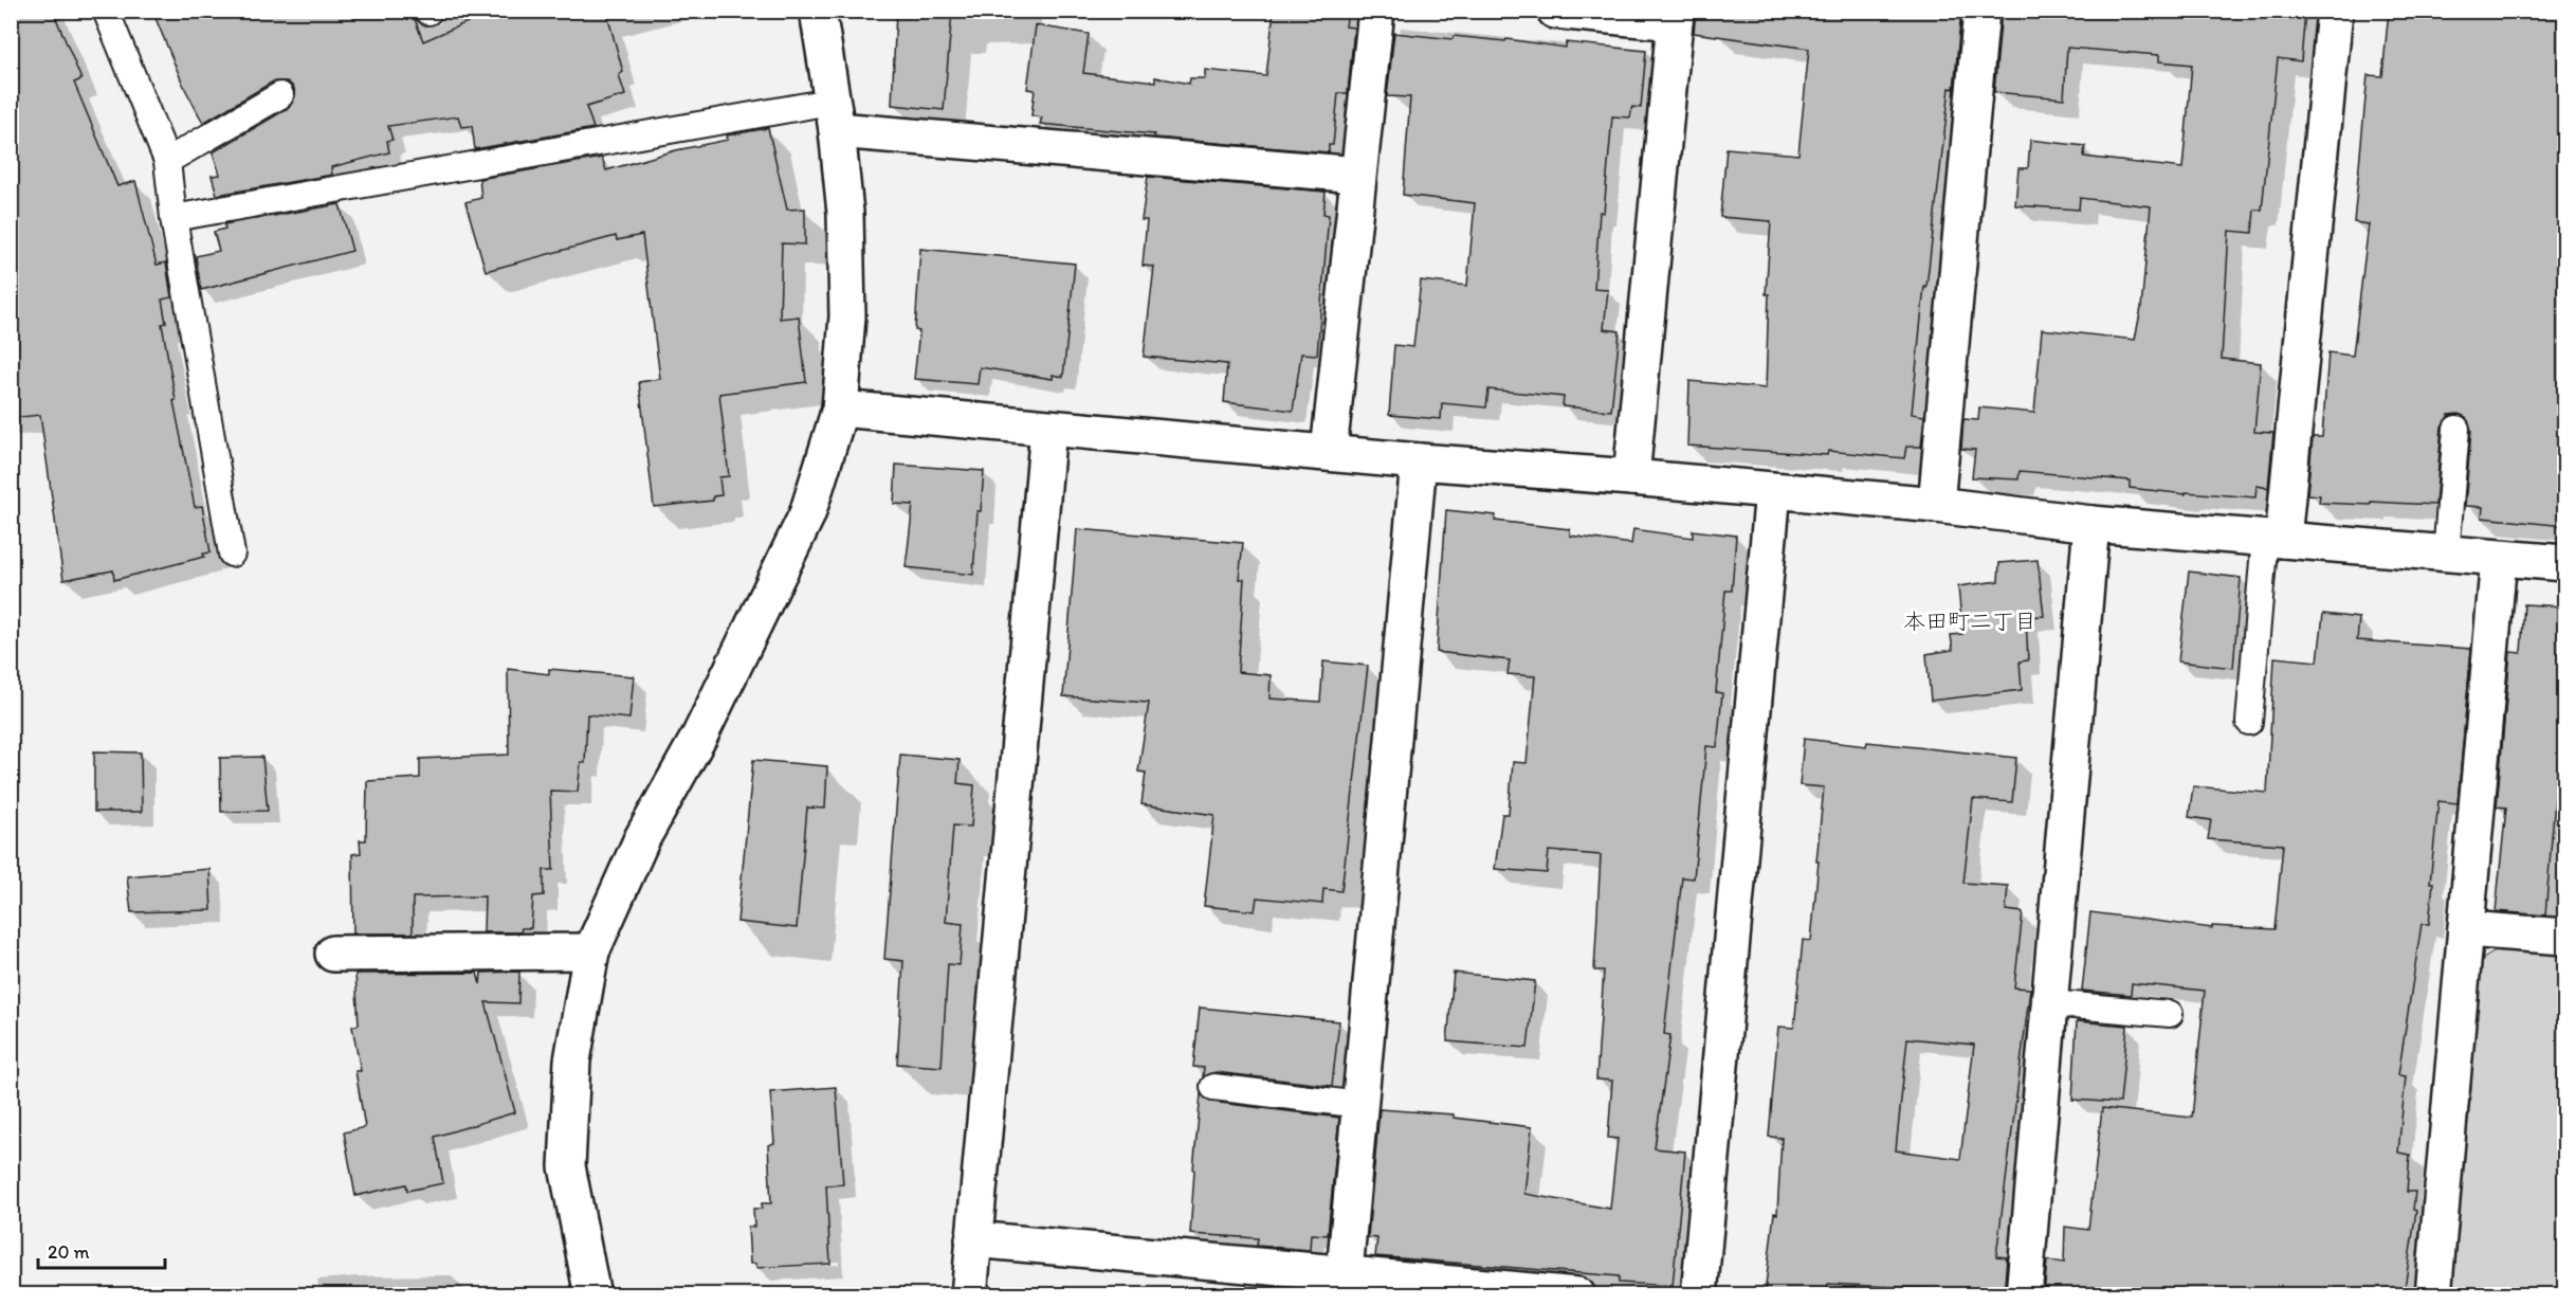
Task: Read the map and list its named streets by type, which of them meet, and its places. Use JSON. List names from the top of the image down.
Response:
{
  "districts": ["本田町二丁目"],
  "scale_bar": "20 m"
}
